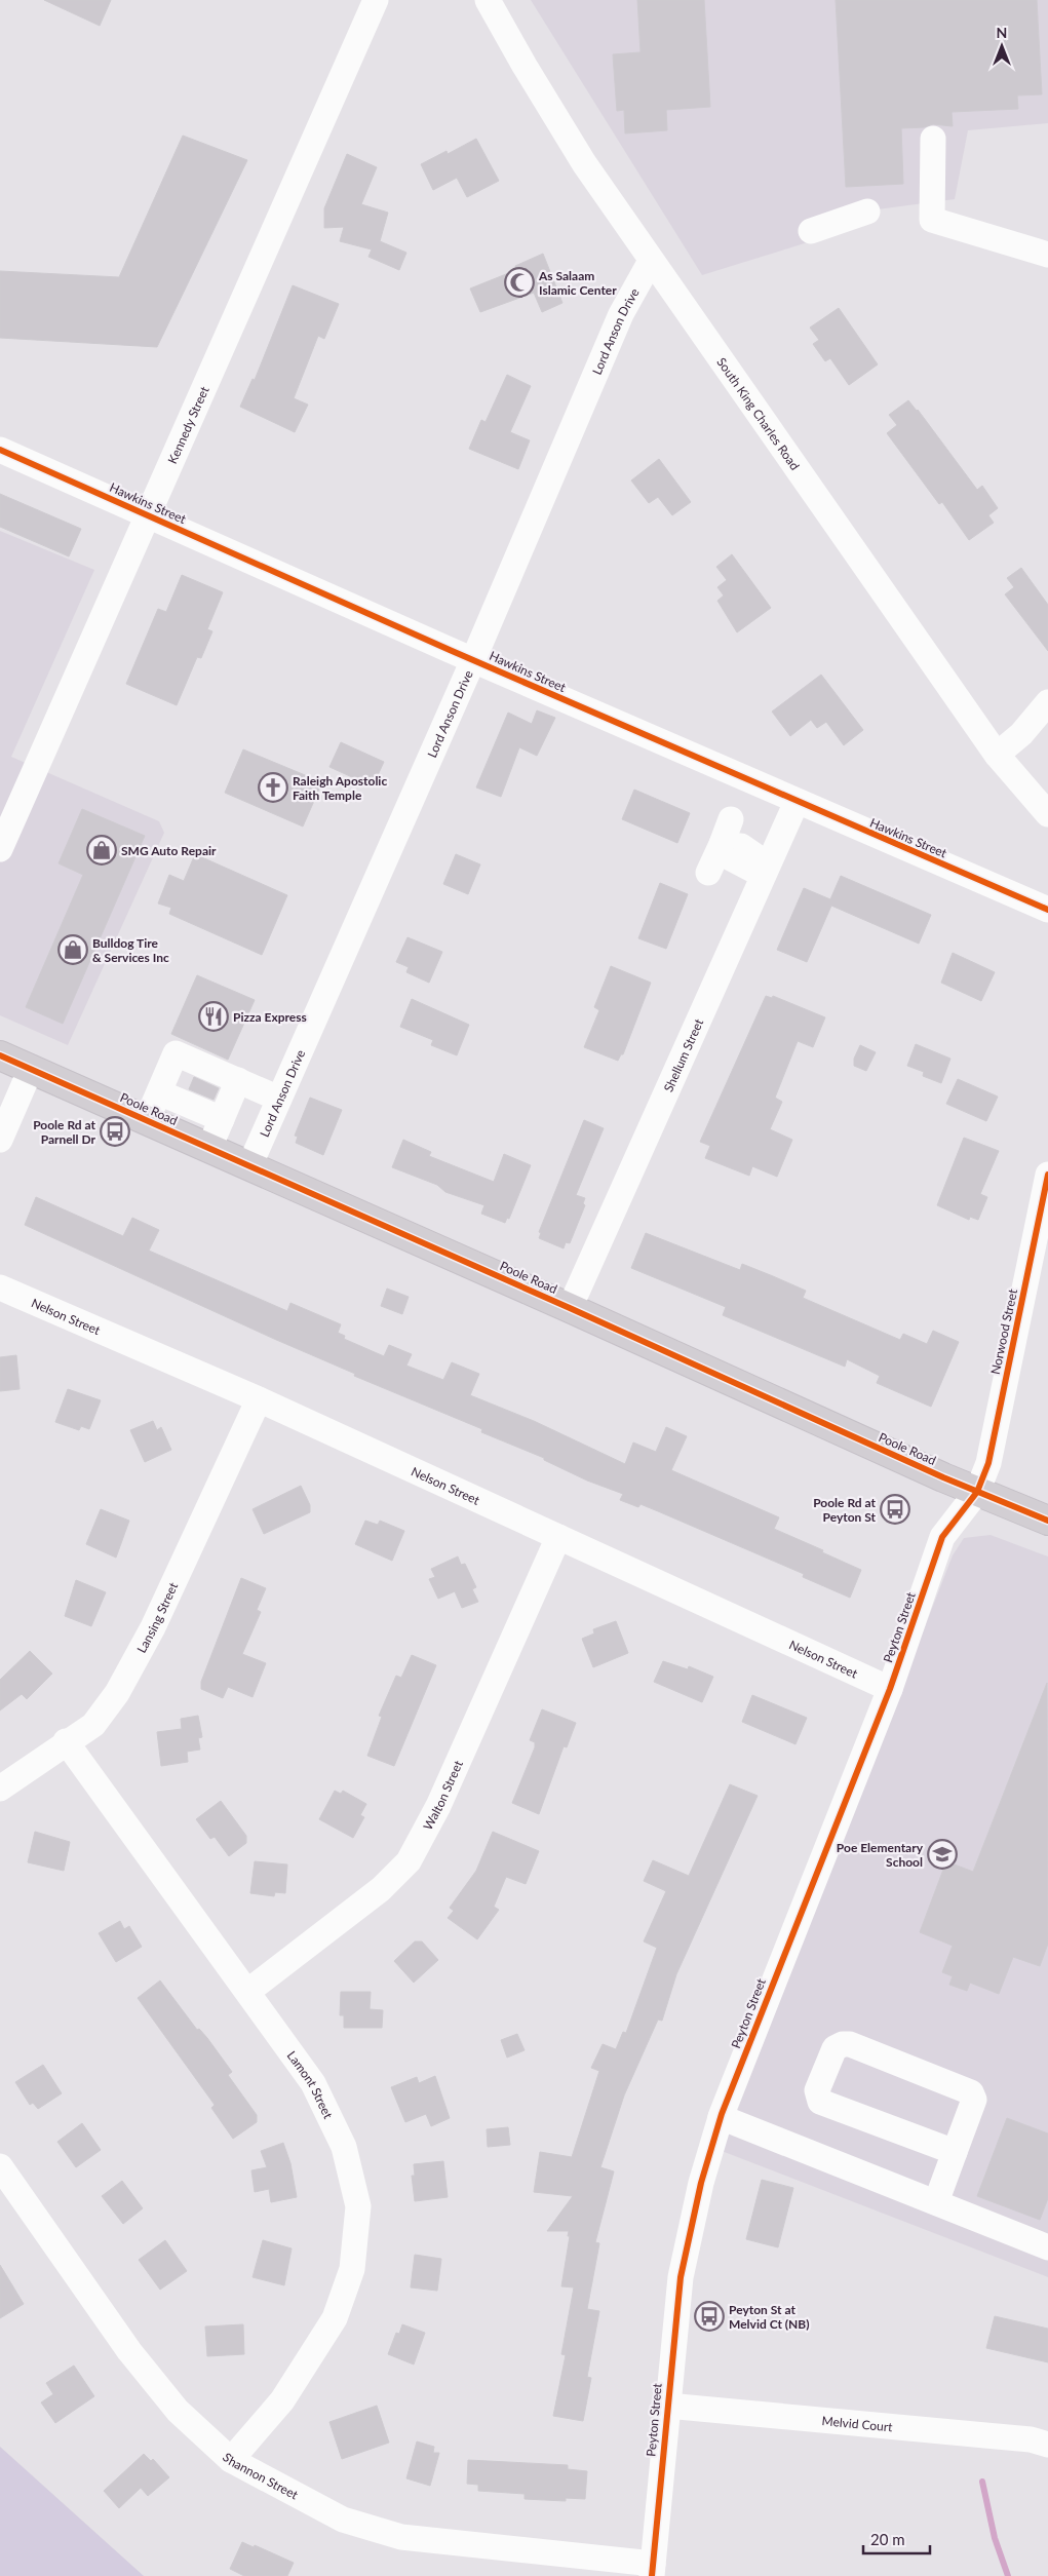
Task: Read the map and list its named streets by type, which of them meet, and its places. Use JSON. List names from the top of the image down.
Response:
{
  "streets": {
    "main road": ["Poole Road"],
    "street": [
      "Lord Anson Drive",
      "South King Charles Road",
      "Kennedy Street",
      "Hawkins Street",
      "Shellum Street",
      "Nelson Street",
      "Norwood Street",
      "Lansing Street",
      "Peyton Street",
      "Walton Street",
      "Lamont Street",
      "Melvid Court",
      "Shannon Street"
    ]
  },
  "crossings": [
    ["Lord Anson Drive", "South King Charles Road"],
    ["Lord Anson Drive", "Hawkins Street"],
    ["Lord Anson Drive", "Poole Road"],
    ["Kennedy Street", "Hawkins Street"],
    ["Hawkins Street", "Shellum Street"],
    ["Shellum Street", "Poole Road"],
    ["Poole Road", "Norwood Street"],
    ["Poole Road", "Peyton Street"],
    ["Nelson Street", "Lansing Street"],
    ["Nelson Street", "Peyton Street"],
    ["Nelson Street", "Walton Street"],
    ["Norwood Street", "Peyton Street"],
    ["Lansing Street", "Lamont Street"],
    ["Peyton Street", "Melvid Court"],
    ["Peyton Street", "Shannon Street"],
    ["Walton Street", "Lamont Street"],
    ["Lamont Street", "Shannon Street"]
  ],
  "places": {
    "mosque": ["As Salaam Islamic Center"],
    "church": ["Raleigh Apostolic Faith Temple"],
    "shop": ["SMG Auto Repair", "Bulldog Tire & Services Inc"],
    "restaurant": ["Pizza Express"],
    "bus stop": ["Poole Rd at Parnell Dr", "Poole Rd at Peyton St", "Peyton St at Melvid Ct (NB)"],
    "school or university": ["Poe Elementary School"]
  },
  "scale_bar": "20 m",
  "north": "top"
}
